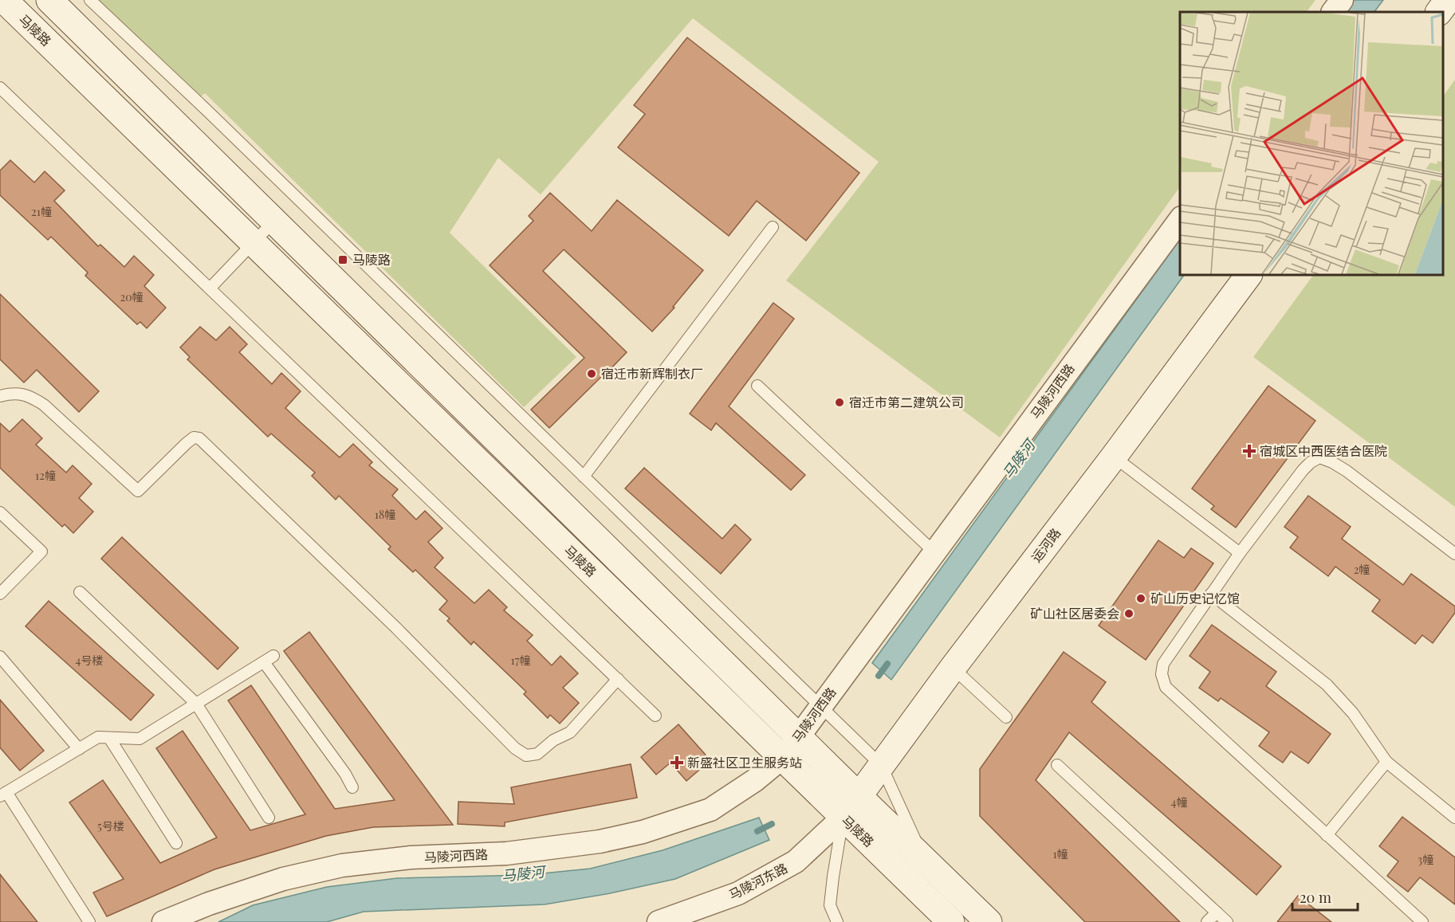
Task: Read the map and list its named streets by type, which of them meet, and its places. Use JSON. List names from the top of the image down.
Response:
{
  "streets": {
    "street": [
      "马陵路",
      "马陵河西路",
      "运河路",
      "马陵河东路"
    ]
  },
  "crossings": [
    ["马陵路", "马陵河西路"],
    ["马陵路", "运河路"],
    ["马陵路", "马陵河东路"],
    ["运河路", "马陵河东路"]
  ],
  "water": ["马陵河"],
  "places": {
    "transit": ["马陵路"],
    "other": [
      "宿迁市新辉制衣厂",
      "宿迁市第二建筑公司",
      "矿山历史记忆馆",
      "矿山社区居委会"
    ],
    "health": ["宿城区中西医结合医院", "新盛社区卫生服务站"]
  },
  "house_numbers": [
    "21幢",
    "20幢",
    "12幢",
    "18幢",
    "2幢",
    "4号楼",
    "17幢",
    "4幢",
    "5号楼",
    "1幢",
    "3幢"
  ],
  "scale_bar": "20 m"
}
